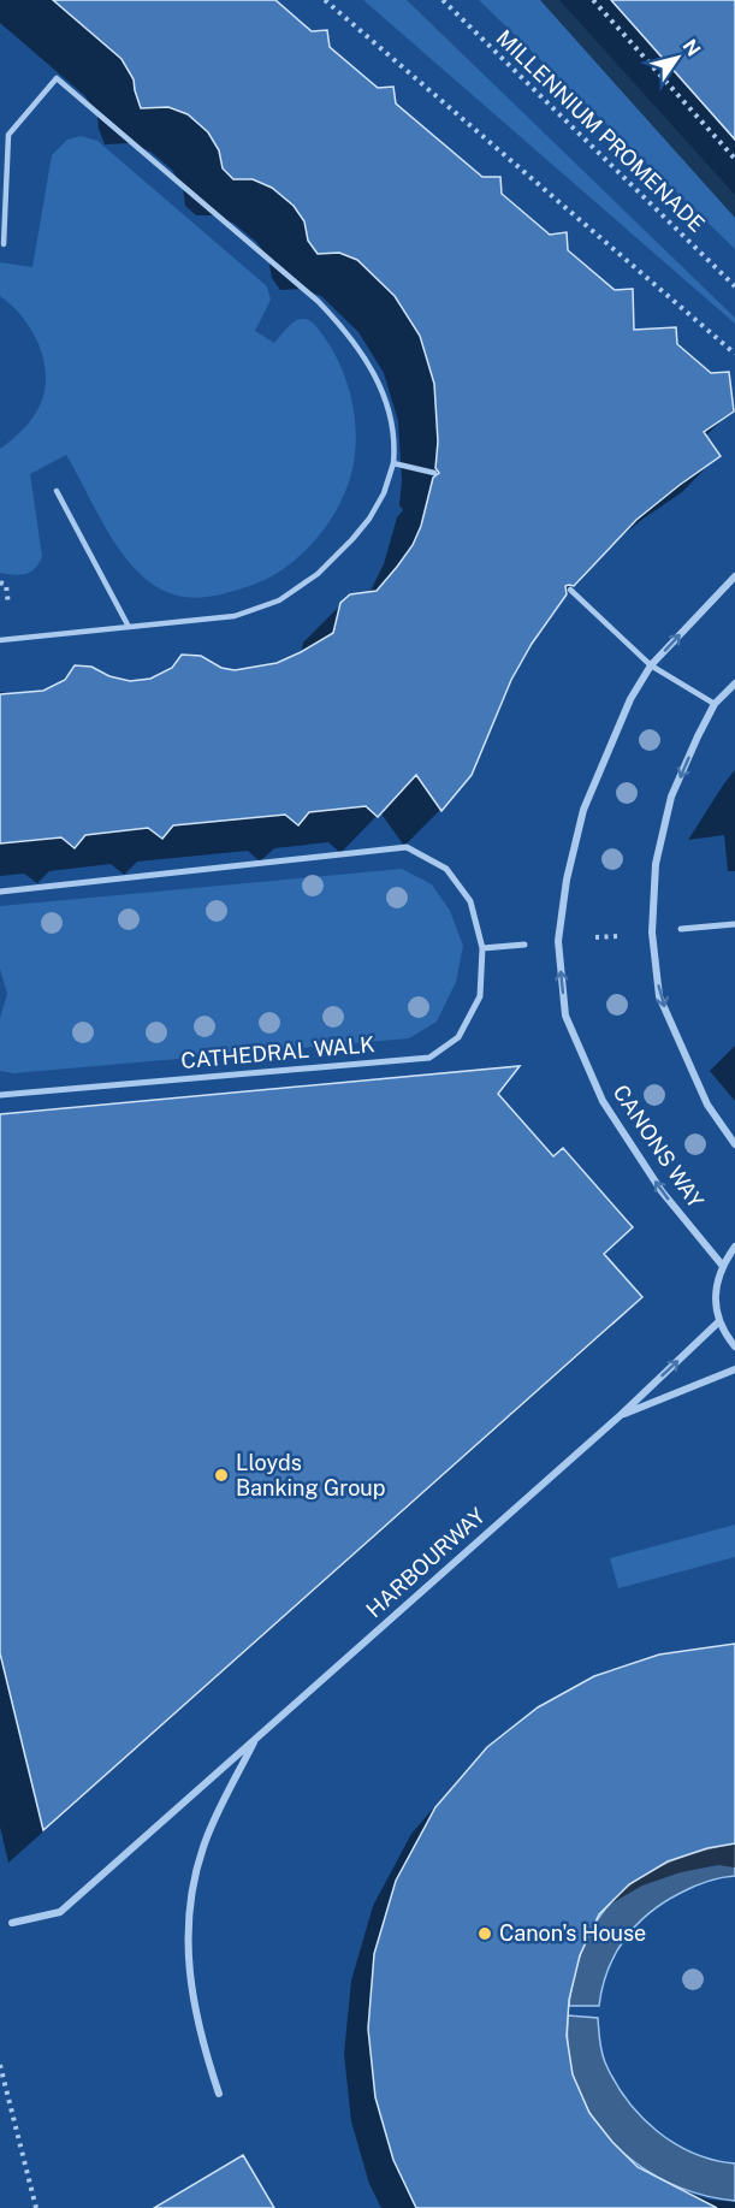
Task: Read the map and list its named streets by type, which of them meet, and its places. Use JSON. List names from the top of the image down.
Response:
{
  "streets": {
    "street": ["CATHEDRAL WALK", "CANONS WAY", "HARBOURWAY"],
    "path": ["MILLENNIUM PROMENADE"]
  },
  "one_way": ["CANONS WAY"],
  "places": ["Lloyds Banking Group", "Canon's House"],
  "north": "top right"
}
